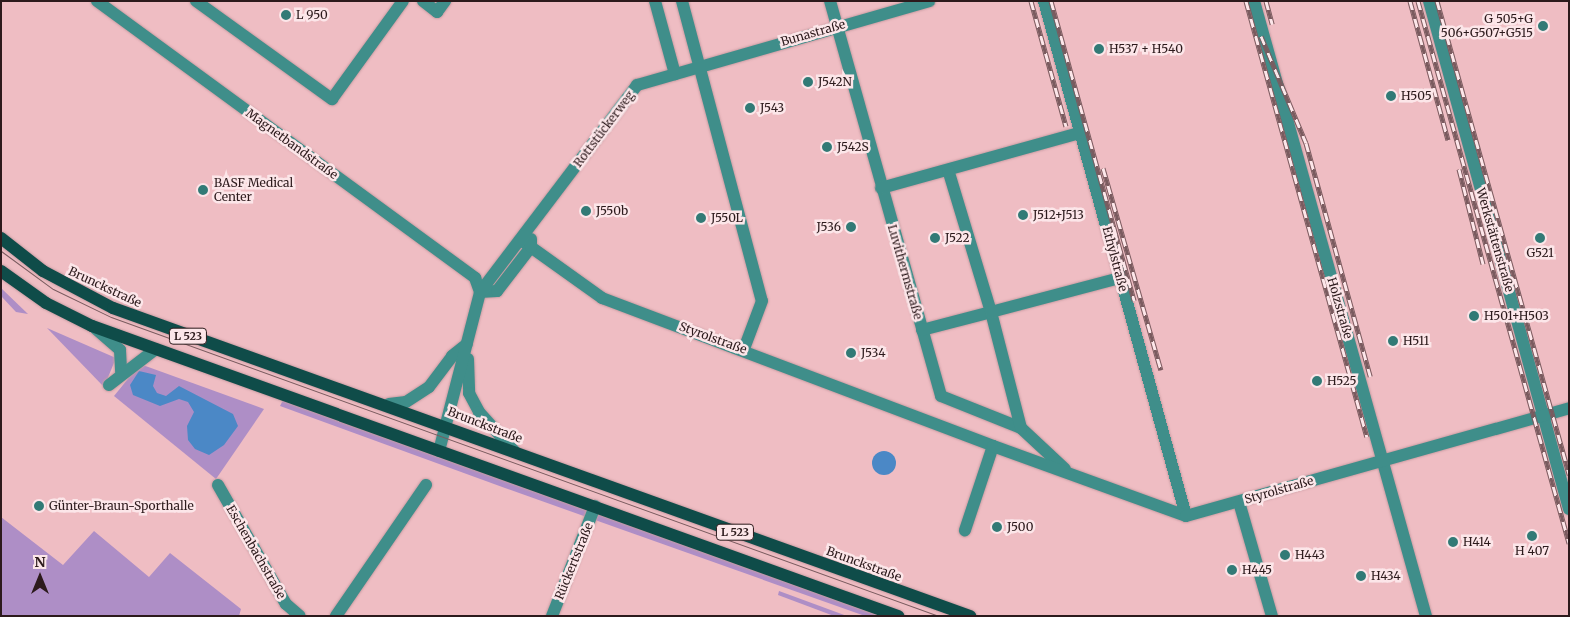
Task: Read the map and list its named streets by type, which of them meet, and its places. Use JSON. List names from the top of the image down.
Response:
{
  "streets": {
    "main road": ["Brunckstraße", "L 523"],
    "street": [
      "Bunastraße",
      "Rottstückerweg",
      "Magnetbandstraße",
      "Werkstättenstraße",
      "Ethylstraße",
      "Luvithermstraße",
      "Holzstraße",
      "Styrolstraße",
      "Eschenbachstraße",
      "Rückertstraße"
    ]
  },
  "crossings": [
    ["Bunastraße", "Rottstückerweg"],
    ["Bunastraße", "Luvithermstraße"],
    ["Rottstückerweg", "Magnetbandstraße"],
    ["Rottstückerweg", "Brunckstraße"],
    ["Rottstückerweg", "L 523"],
    ["Rottstückerweg", "Styrolstraße"],
    ["Werkstättenstraße", "Styrolstraße"],
    ["Ethylstraße", "Styrolstraße"],
    ["Holzstraße", "Styrolstraße"],
    ["L 523", "Rückertstraße"]
  ],
  "places": [
    "L 950",
    "G 505+G 506+G507+G515",
    "H537 + H540",
    "J542N",
    "H505",
    "J543",
    "J542S",
    "BASF Medical Center",
    "J550b",
    "J512+J513",
    "J550L",
    "J536",
    "J522",
    "G521",
    "H501+H503",
    "H511",
    "J534",
    "H525",
    "Günter-Braun-Sporthalle",
    "J500",
    "H 407",
    "H414",
    "H443",
    "H445",
    "H434"
  ],
  "north": "top"
}
